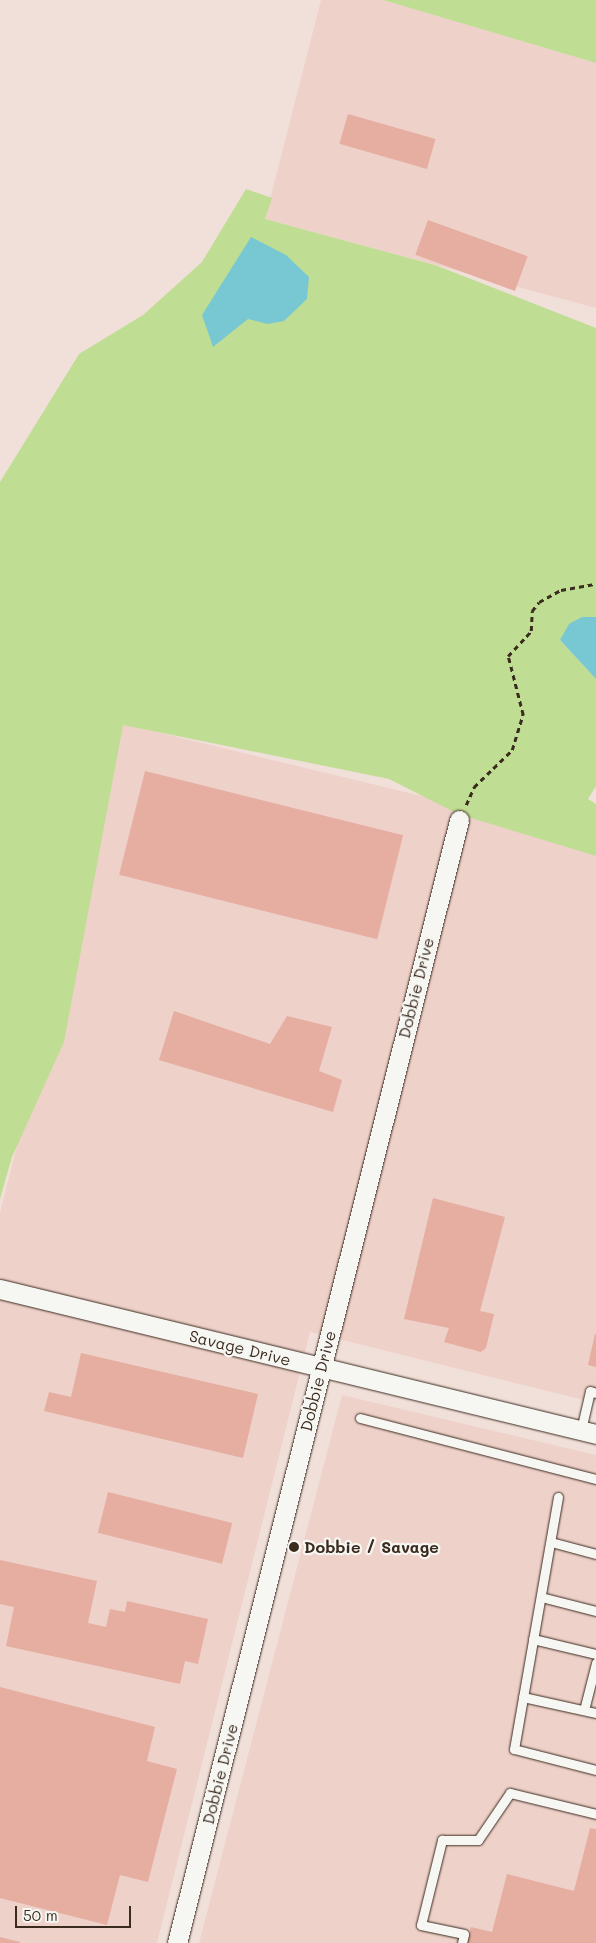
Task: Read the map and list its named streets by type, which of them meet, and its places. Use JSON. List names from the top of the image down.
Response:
{
  "streets": {
    "street": ["Dobbie Drive", "Savage Drive"]
  },
  "crossings": [
    ["Dobbie Drive", "Savage Drive"]
  ],
  "places": ["Dobbie / Savage"],
  "scale_bar": "50 m"
}
